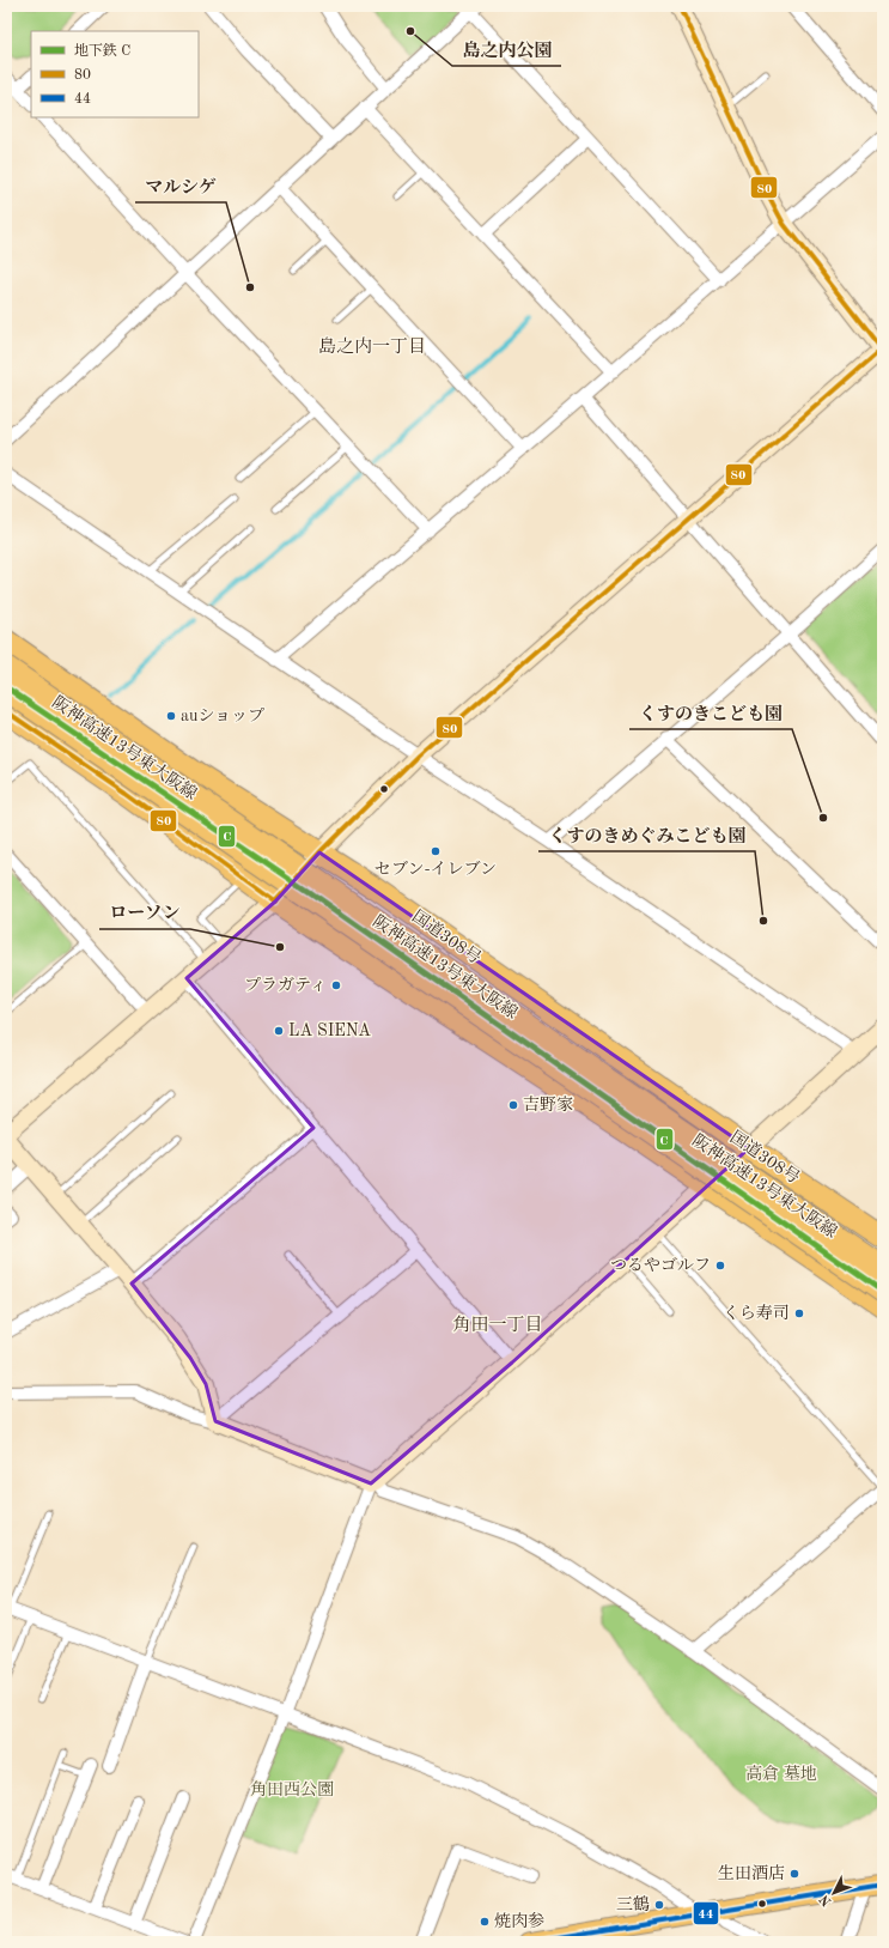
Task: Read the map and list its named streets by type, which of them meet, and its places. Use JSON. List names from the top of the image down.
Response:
{
  "streets": {
    "highway": ["阪神高速13号東大阪線", "国道308号"]
  },
  "districts": ["島之内一丁目", "角田一丁目"],
  "parks": ["高倉 墓地", "角田西公園"],
  "places": [
    "島之内公園",
    "マルシゲ",
    "auショップ",
    "くすのきこども園",
    "セブン-イレブン",
    "くすのきめぐみこども園",
    "ローソン",
    "プラガティ",
    "LA SIENA",
    "吉野家",
    "つるやゴルフ",
    "くら寿司",
    "生田酒店",
    "三鶴",
    "焼肉参"
  ],
  "lines": ["transit line 80", "metro line C", "transit line 44"],
  "legend": ["地下鉄 C", "80", "44"],
  "north": "bottom left"
}
